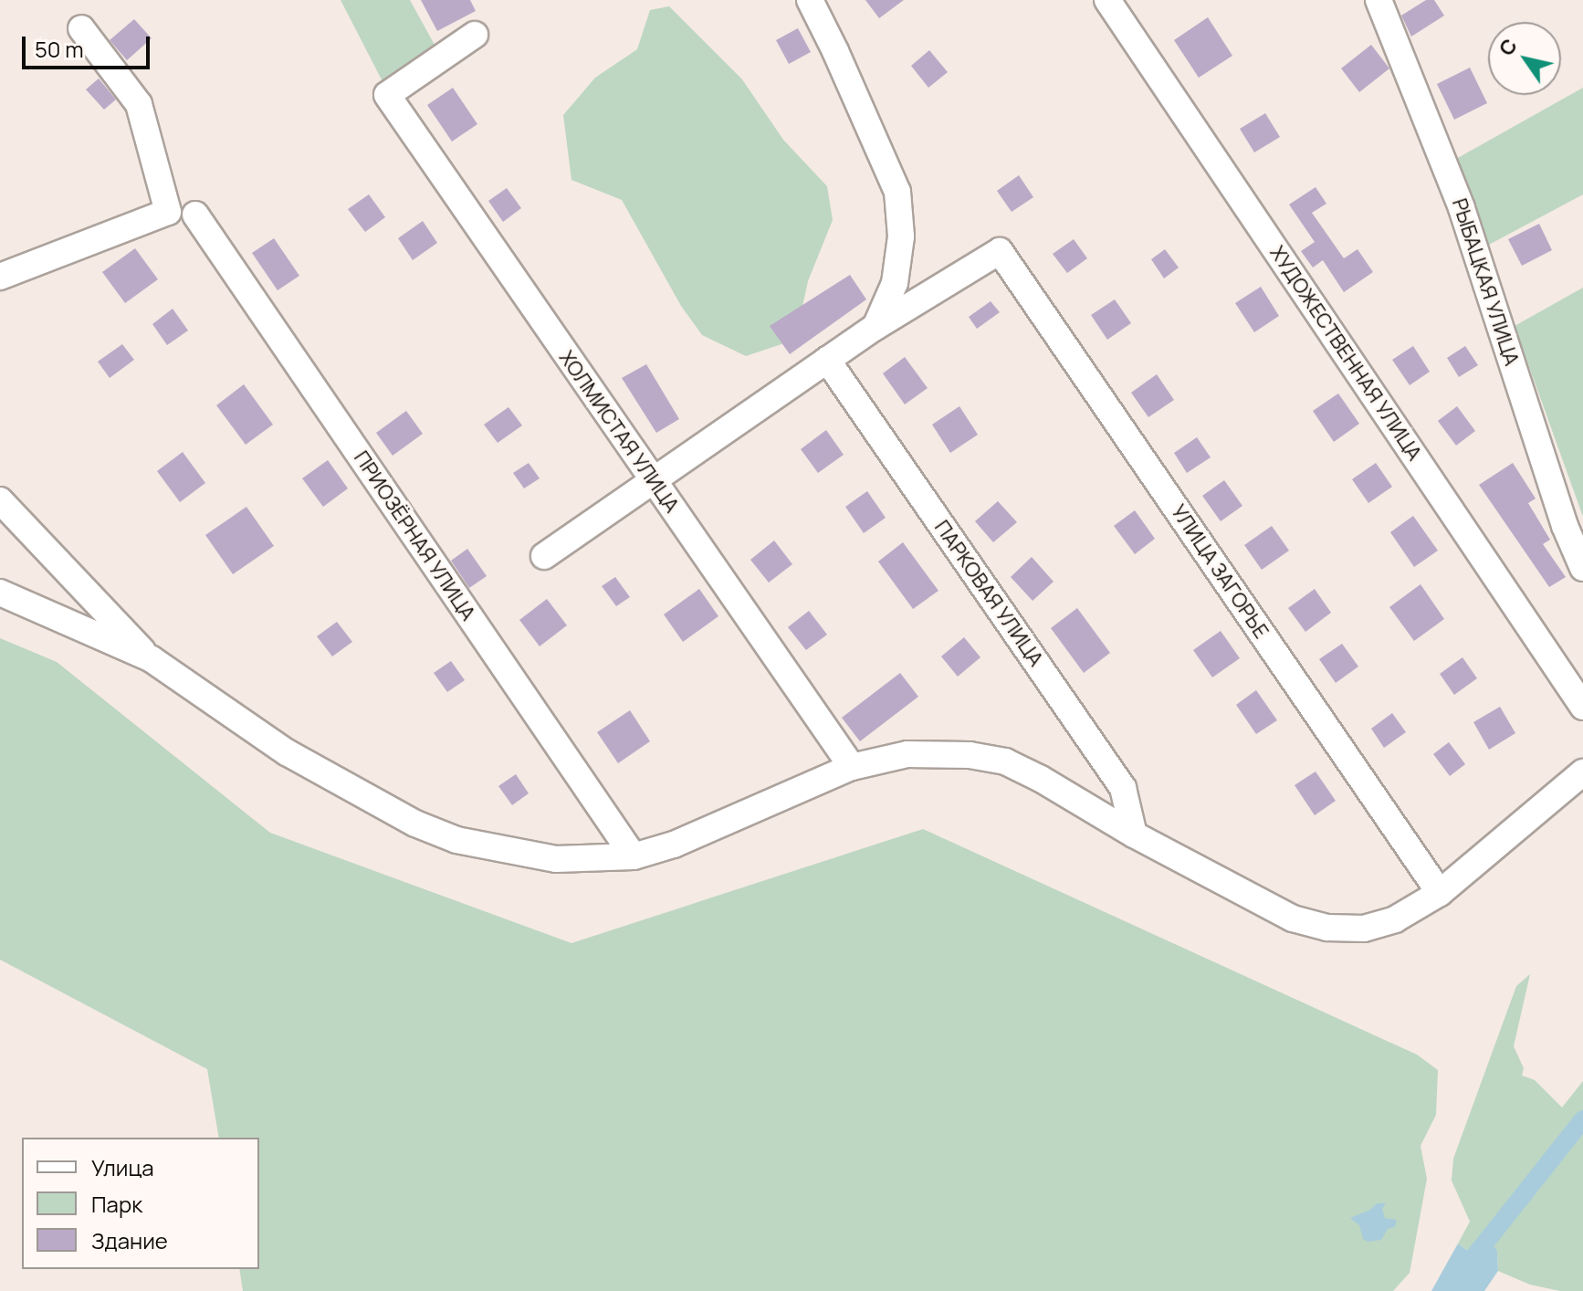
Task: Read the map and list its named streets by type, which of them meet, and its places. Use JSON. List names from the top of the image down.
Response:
{
  "streets": {
    "street": [
      "РЫБАЦКАЯ УЛИЦА",
      "ХУДОЖЕСТВЕННАЯ УЛИЦА",
      "ХОЛМИСТАЯ УЛИЦА",
      "ПРИОЗЁРНАЯ УЛИЦА",
      "УЛИЦА ЗАГОРЬЕ",
      "ПАРКОВАЯ УЛИЦА"
    ]
  },
  "legend": ["Улица", "Парк", "Здание"],
  "scale_bar": "50 m",
  "north": "top left"
}
